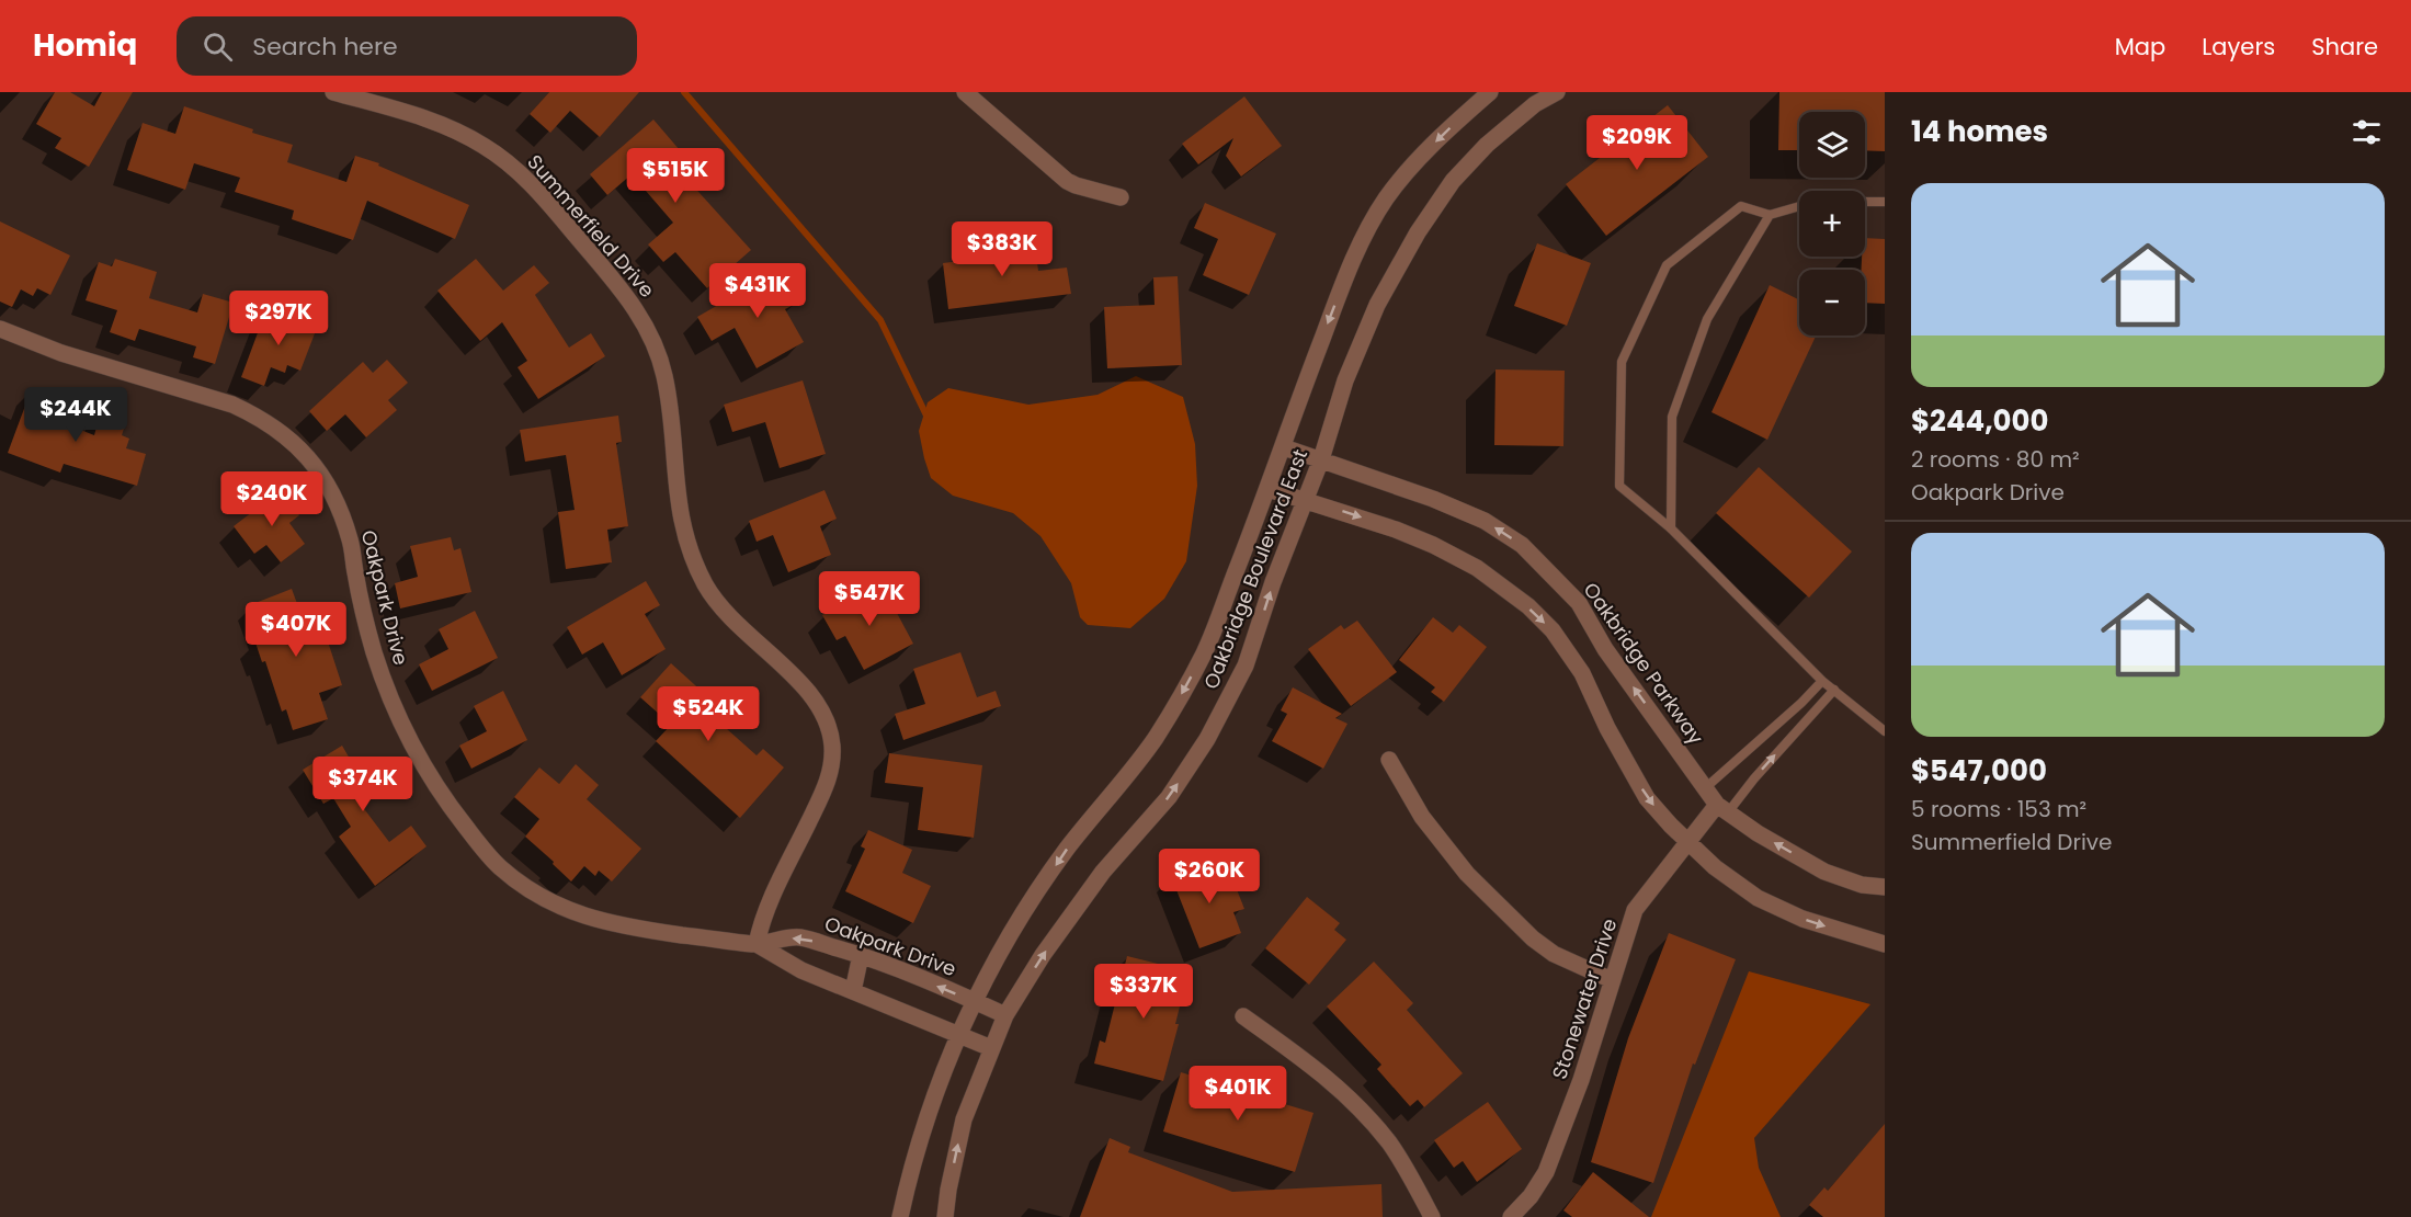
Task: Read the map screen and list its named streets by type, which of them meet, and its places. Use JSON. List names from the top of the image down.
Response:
{
  "streets": {
    "street": [
      "Summerfield Drive",
      "Oakbridge Boulevard East",
      "Oakpark Drive",
      "Oakbridge Parkway",
      "Stonewater Drive"
    ]
  },
  "crossings": [
    ["Summerfield Drive", "Oakpark Drive"],
    ["Oakbridge Boulevard East", "Oakpark Drive"],
    ["Oakbridge Boulevard East", "Oakbridge Parkway"],
    ["Oakbridge Parkway", "Stonewater Drive"]
  ],
  "page": {
    "header": "Homiq",
    "search": "Search here",
    "nav": ["Map", "Layers", "Share"],
    "heading": "14 homes",
    "map_buttons": ["+", "−"],
    "price": [
      "$209K",
      "$515K",
      "$383K",
      "$431K",
      "$297K",
      "$244K",
      "$240K",
      "$547K",
      "$407K",
      "$524K",
      "$374K",
      "$260K",
      "$337K",
      "$401K"
    ],
    "list": [
      {
        "name": "$244,000",
        "note": "2 rooms · 80 m² · Oakpark Drive"
      },
      {
        "name": "$547,000",
        "note": "5 rooms · 153 m² · Summerfield Drive"
      }
    ]
  }
}
